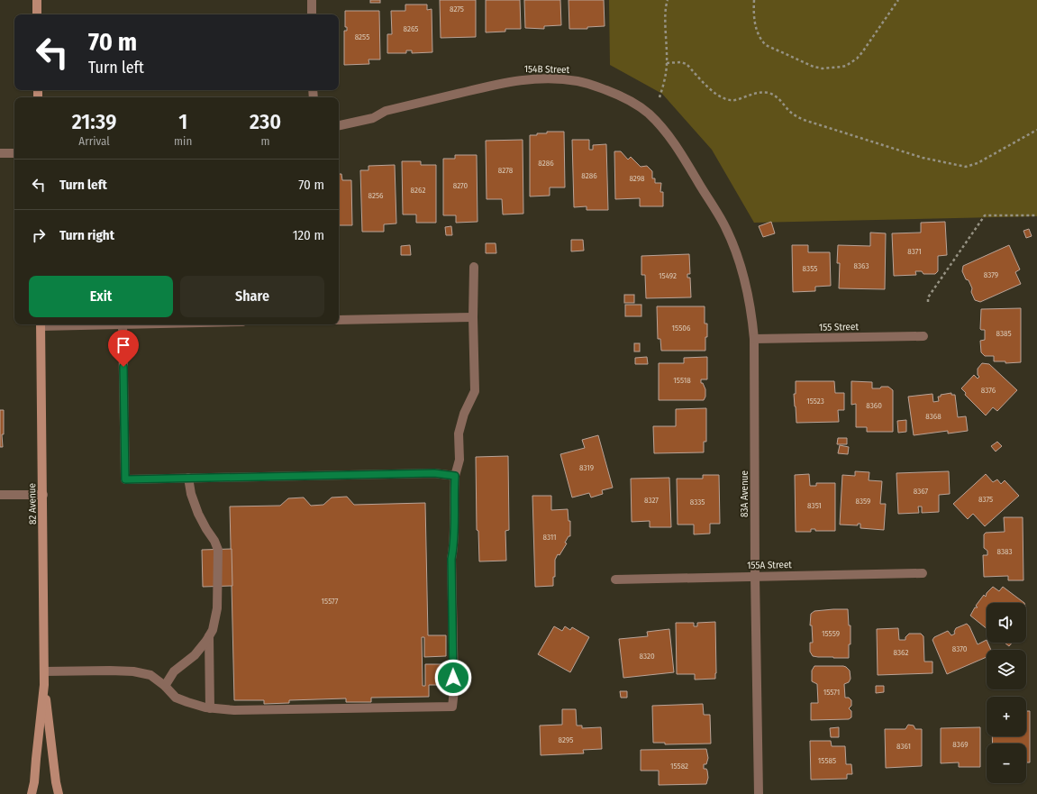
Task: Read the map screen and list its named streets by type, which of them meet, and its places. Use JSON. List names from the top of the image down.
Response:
{
  "streets": {
    "street": [
      "154B Street",
      "155 Street",
      "83A Avenue",
      "82 Avenue",
      "155A Street"
    ]
  },
  "crossings": [
    ["154B Street", "83A Avenue"],
    ["155 Street", "83A Avenue"],
    ["83A Avenue", "155A Street"]
  ],
  "house_numbers": [
    "8275",
    "8265",
    "8255",
    "8286",
    "8278",
    "8286",
    "8298",
    "8270",
    "8262",
    "8256",
    "8371",
    "8363",
    "8355",
    "8379",
    "15492",
    "15506",
    "8385",
    "15518",
    "8376",
    "15523",
    "8360",
    "8368",
    "8319",
    "8367",
    "8375",
    "8327",
    "8359",
    "8335",
    "8351",
    "8311",
    "8383",
    "15577",
    "15559",
    "8370",
    "8362",
    "8320",
    "15571",
    "8295",
    "8369",
    "8361",
    "15585",
    "15582"
  ],
  "page": {
    "turn": ["70 m", "Turn left"],
    "eta": [
      "21:39",
      "Arrival",
      "1",
      "min",
      "230",
      "m"
    ],
    "list": [
      {
        "name": "Turn left",
        "value": "70 m"
      },
      {
        "name": "Turn right",
        "value": "120 m"
      }
    ],
    "buttons": ["Exit", "Share"],
    "map_buttons": ["+", "−"]
  }
}
